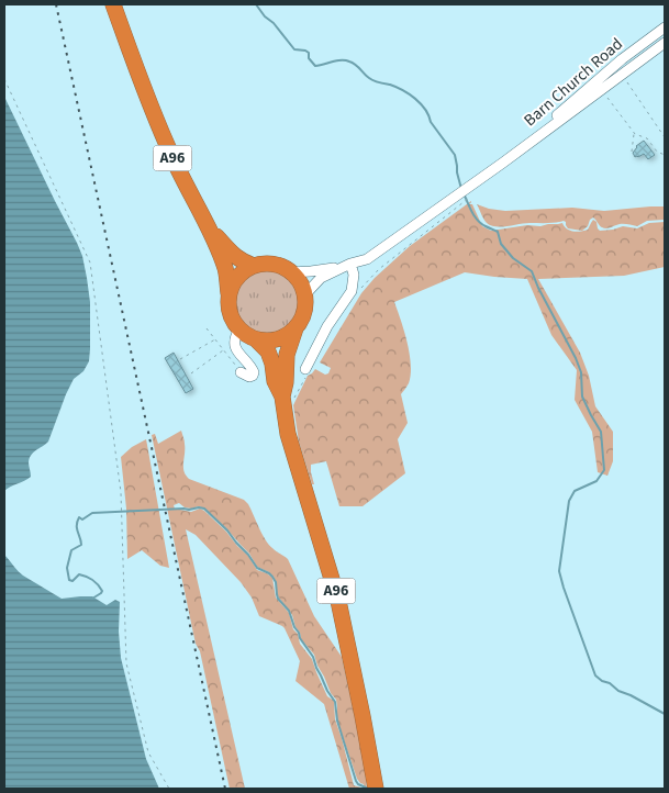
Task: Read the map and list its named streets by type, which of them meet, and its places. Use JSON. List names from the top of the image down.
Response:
{
  "streets": {
    "highway": ["A96"],
    "street": ["Barn Church Road"]
  }
}
